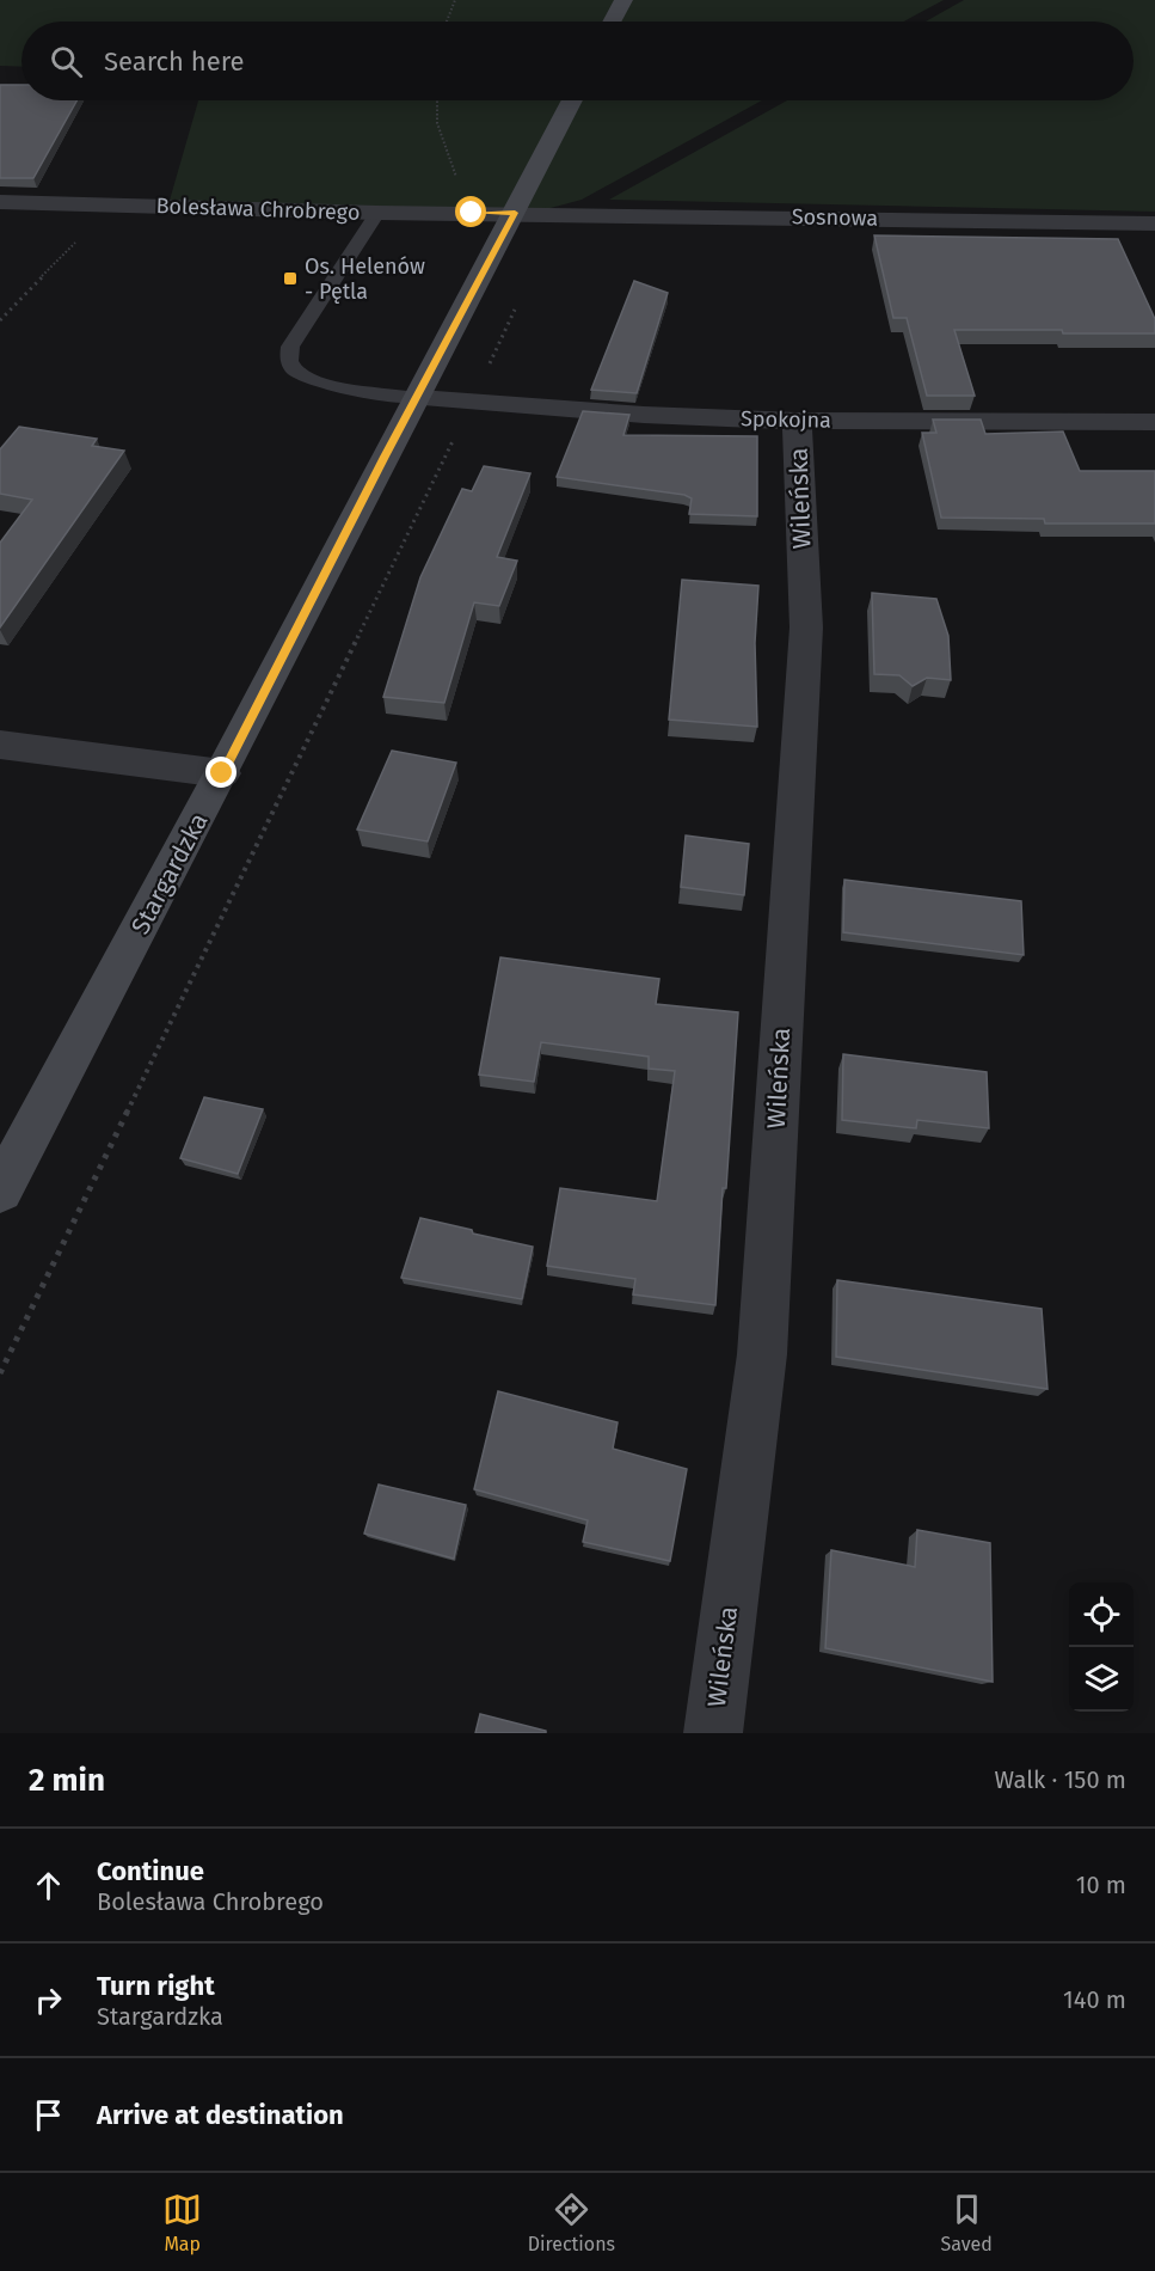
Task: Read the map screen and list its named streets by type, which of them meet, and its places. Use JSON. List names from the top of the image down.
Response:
{
  "streets": {
    "street": [
      "Bolesława Chrobrego",
      "Sosnowa",
      "Spokojna",
      "Wileńska",
      "Stargardzka"
    ]
  },
  "crossings": [
    ["Bolesława Chrobrego", "Sosnowa"],
    ["Bolesława Chrobrego", "Stargardzka"],
    ["Sosnowa", "Stargardzka"],
    ["Spokojna", "Wileńska"],
    ["Spokojna", "Stargardzka"]
  ],
  "places": {
    "transit": ["Os. Helenów - Pętla"]
  },
  "page": {
    "search": "Search here",
    "heading": ["2 min", "Walk · 150 m"],
    "list": [
      ["Continue", "Bolesława Chrobrego", "10 m"],
      ["Turn right", "Stargardzka", "140 m"],
      "Arrive at destination"
    ],
    "nav": ["Map", "Directions", "Saved"]
  }
}
